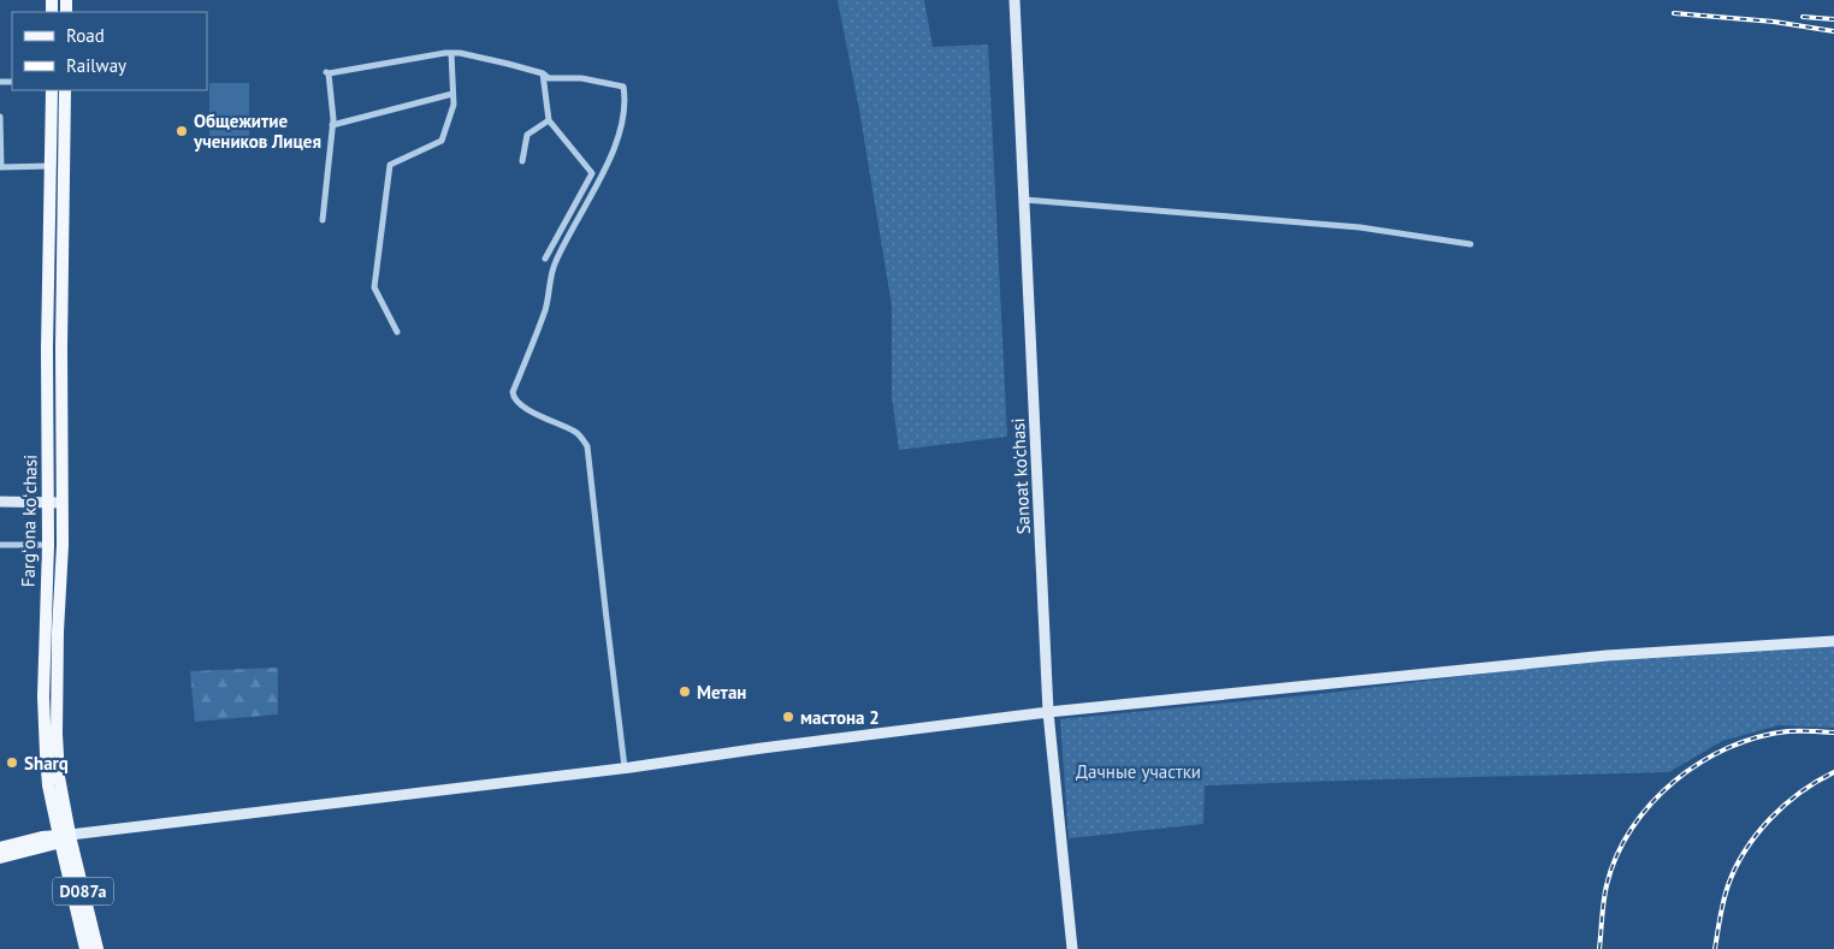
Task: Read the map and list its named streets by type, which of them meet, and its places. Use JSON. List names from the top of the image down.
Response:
{
  "streets": {
    "main road": ["Sanoat ko'chasi", "Fargʻona koʻchasi", "D087a"]
  },
  "parks": ["Дачные участки"],
  "places": [
    "Общежитие учеников Лицея",
    "Метан",
    "мастона 2",
    "Sharq"
  ],
  "legend": ["Road", "Railway"]
}
